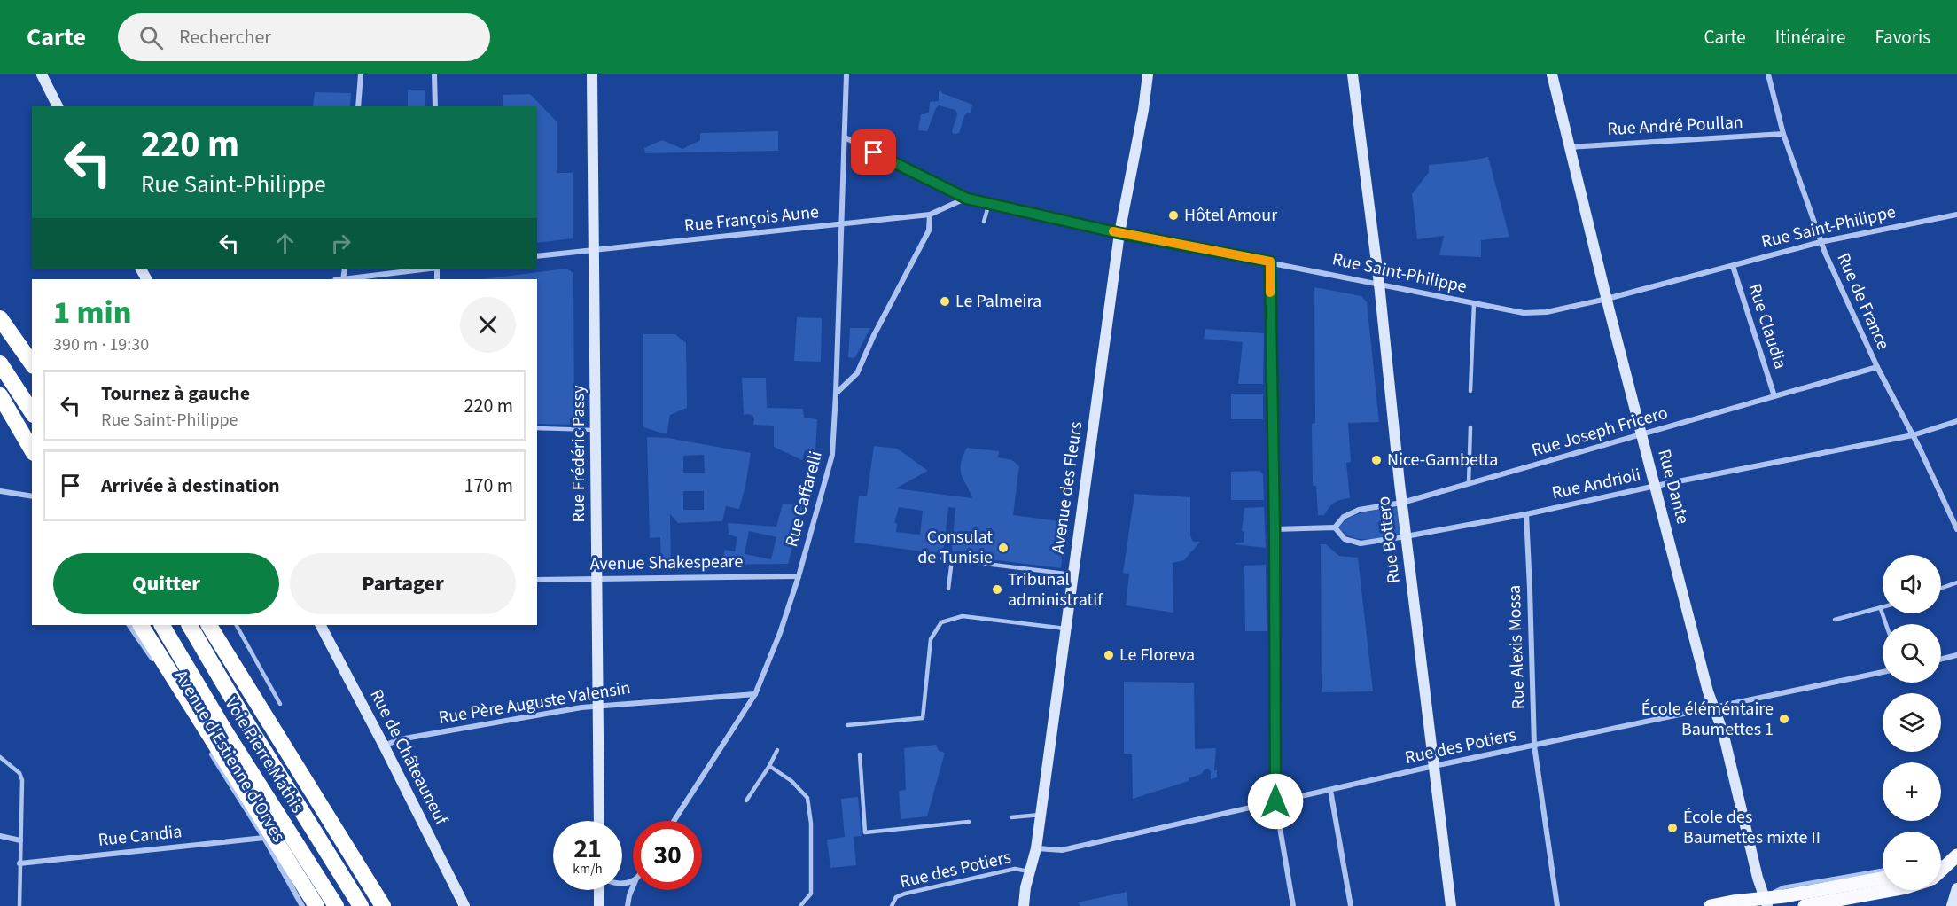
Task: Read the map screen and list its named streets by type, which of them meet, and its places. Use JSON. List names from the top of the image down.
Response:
{
  "streets": {
    "highway": ["Voie Pierre Mathis"],
    "street": [
      "Rue André Poullan",
      "Rue François Aune",
      "Rue Saint-Philippe",
      "Rue de France",
      "Rue Claudia",
      "Rue Joseph Fricero",
      "Rue Frédéric Passy",
      "Rue Andrioli",
      "Rue Dante",
      "Avenue des Fleurs",
      "Rue Caffarelli",
      "Rue Bottero",
      "Avenue Shakespeare",
      "Rue Alexis Mossa",
      "Rue Père Auguste Valensin",
      "Rue des Potiers",
      "Avenue d'Estienne d'Orves",
      "Rue de Châteauneuf",
      "Rue Candia"
    ]
  },
  "crossings": [
    ["Rue André Poullan", "Rue de France"],
    ["Rue André Poullan", "Rue Dante"],
    ["Rue François Aune", "Rue Saint-Philippe"],
    ["Rue François Aune", "Rue Frédéric Passy"],
    ["Rue François Aune", "Rue Caffarelli"],
    ["Rue Saint-Philippe", "Rue de France"],
    ["Rue Saint-Philippe", "Rue Claudia"],
    ["Rue Saint-Philippe", "Rue Dante"],
    ["Rue Saint-Philippe", "Avenue des Fleurs"],
    ["Rue Saint-Philippe", "Rue Caffarelli"],
    ["Rue Saint-Philippe", "Rue Bottero"],
    ["Rue de France", "Rue Joseph Fricero"],
    ["Rue de France", "Rue Andrioli"],
    ["Rue Claudia", "Rue Joseph Fricero"],
    ["Rue Joseph Fricero", "Rue Andrioli"],
    ["Rue Joseph Fricero", "Rue Dante"],
    ["Rue Joseph Fricero", "Rue Bottero"],
    ["Rue Frédéric Passy", "Avenue Shakespeare"],
    ["Rue Frédéric Passy", "Rue Père Auguste Valensin"],
    ["Rue Andrioli", "Rue Dante"],
    ["Rue Andrioli", "Rue Bottero"],
    ["Rue Andrioli", "Rue Alexis Mossa"],
    ["Rue Dante", "Rue des Potiers"],
    ["Avenue des Fleurs", "Rue des Potiers"],
    ["Rue Caffarelli", "Avenue Shakespeare"],
    ["Rue Caffarelli", "Rue Père Auguste Valensin"],
    ["Rue Bottero", "Rue des Potiers"],
    ["Rue Alexis Mossa", "Rue des Potiers"],
    ["Rue Père Auguste Valensin", "Rue de Châteauneuf"],
    ["Avenue d'Estienne d'Orves", "Rue Candia"]
  ],
  "places": [
    "Hôtel Amour",
    "Le Palmeira",
    "Nice-Gambetta",
    "Consulat de Tunisie",
    "Tribunal administratif",
    "Le Floreva",
    "École éléméntaire Baumettes 1",
    "École des Baumettes mixte II"
  ],
  "page": {
    "header": "Carte",
    "search": "Rechercher",
    "nav": ["Carte", "Itinéraire", "Favoris"],
    "turn": ["220 m", "Rue Saint-Philippe"],
    "heading": ["1 min", "390 m · 19:30"],
    "list": [
      {
        "name": "Tournez à gauche",
        "note": "Rue Saint-Philippe",
        "value": "220 m"
      },
      {
        "name": "Arrivée à destination",
        "value": "170 m"
      }
    ],
    "buttons": ["Quitter", "Partager"],
    "map_buttons": ["+", "−"],
    "speed": "21 km/h",
    "limit": "30"
  }
}
